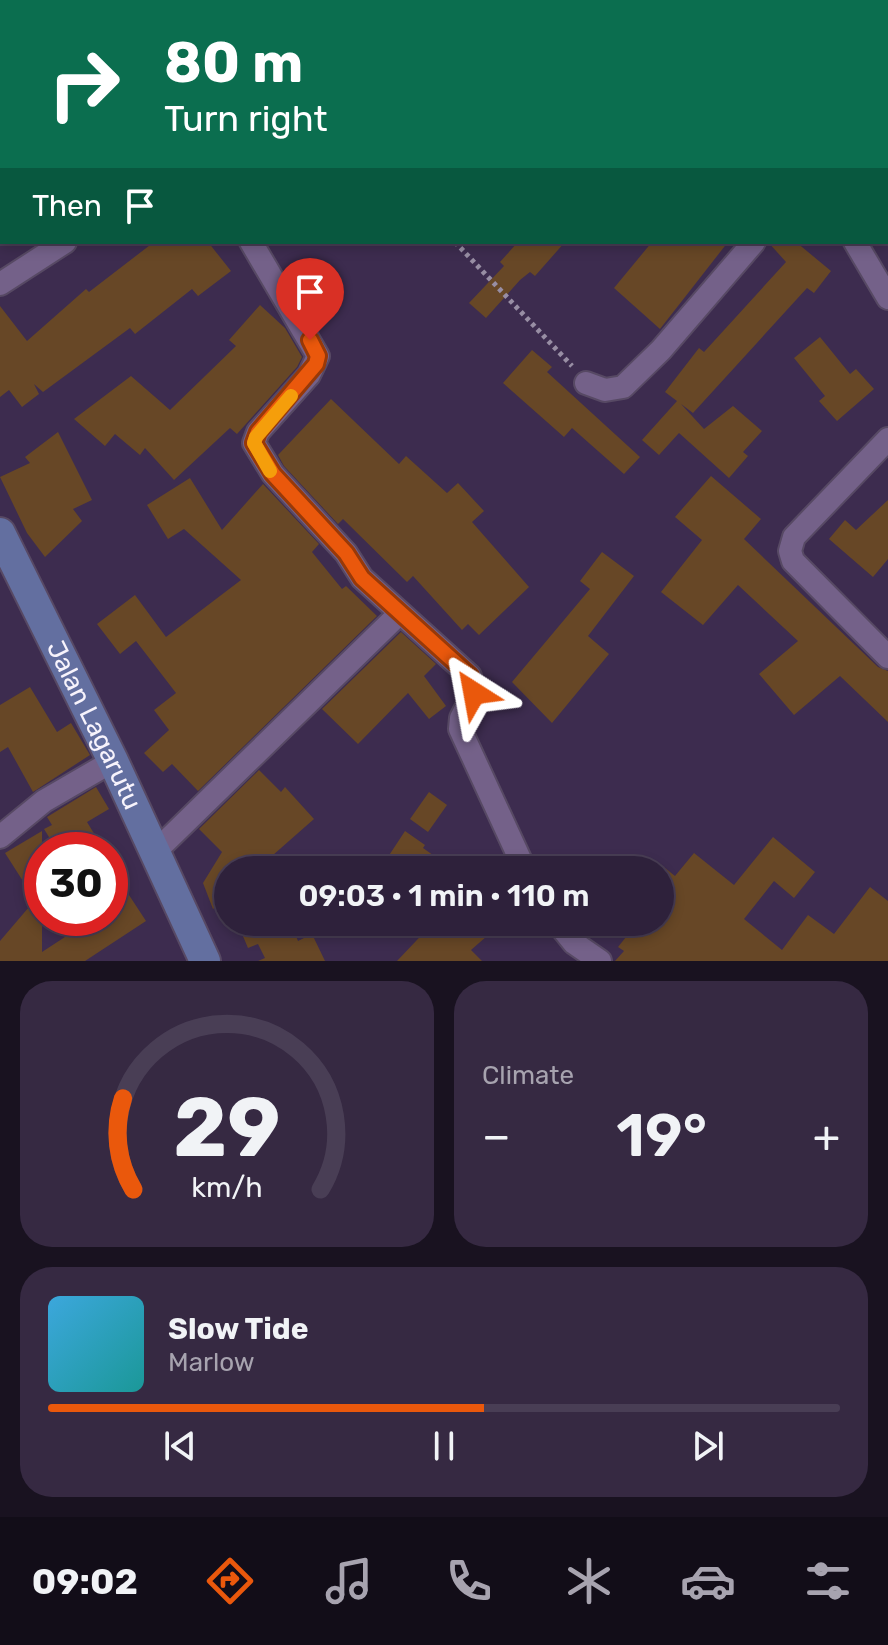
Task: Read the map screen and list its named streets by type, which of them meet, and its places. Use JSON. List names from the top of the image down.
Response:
{
  "streets": {
    "street": ["Jalan Lagarutu"]
  },
  "page": {
    "turn": ["80 m", "Turn right"],
    "then": "Then",
    "limit": "30",
    "trip": "09:03 · 1 min · 110 m",
    "tile": "Climate",
    "heat": ["−", "19°", "+"],
    "song": ["Slow Tide", "Marlow"],
    "tabs": "09:02",
    "gauge": ["29", "km/h"]
  }
}
